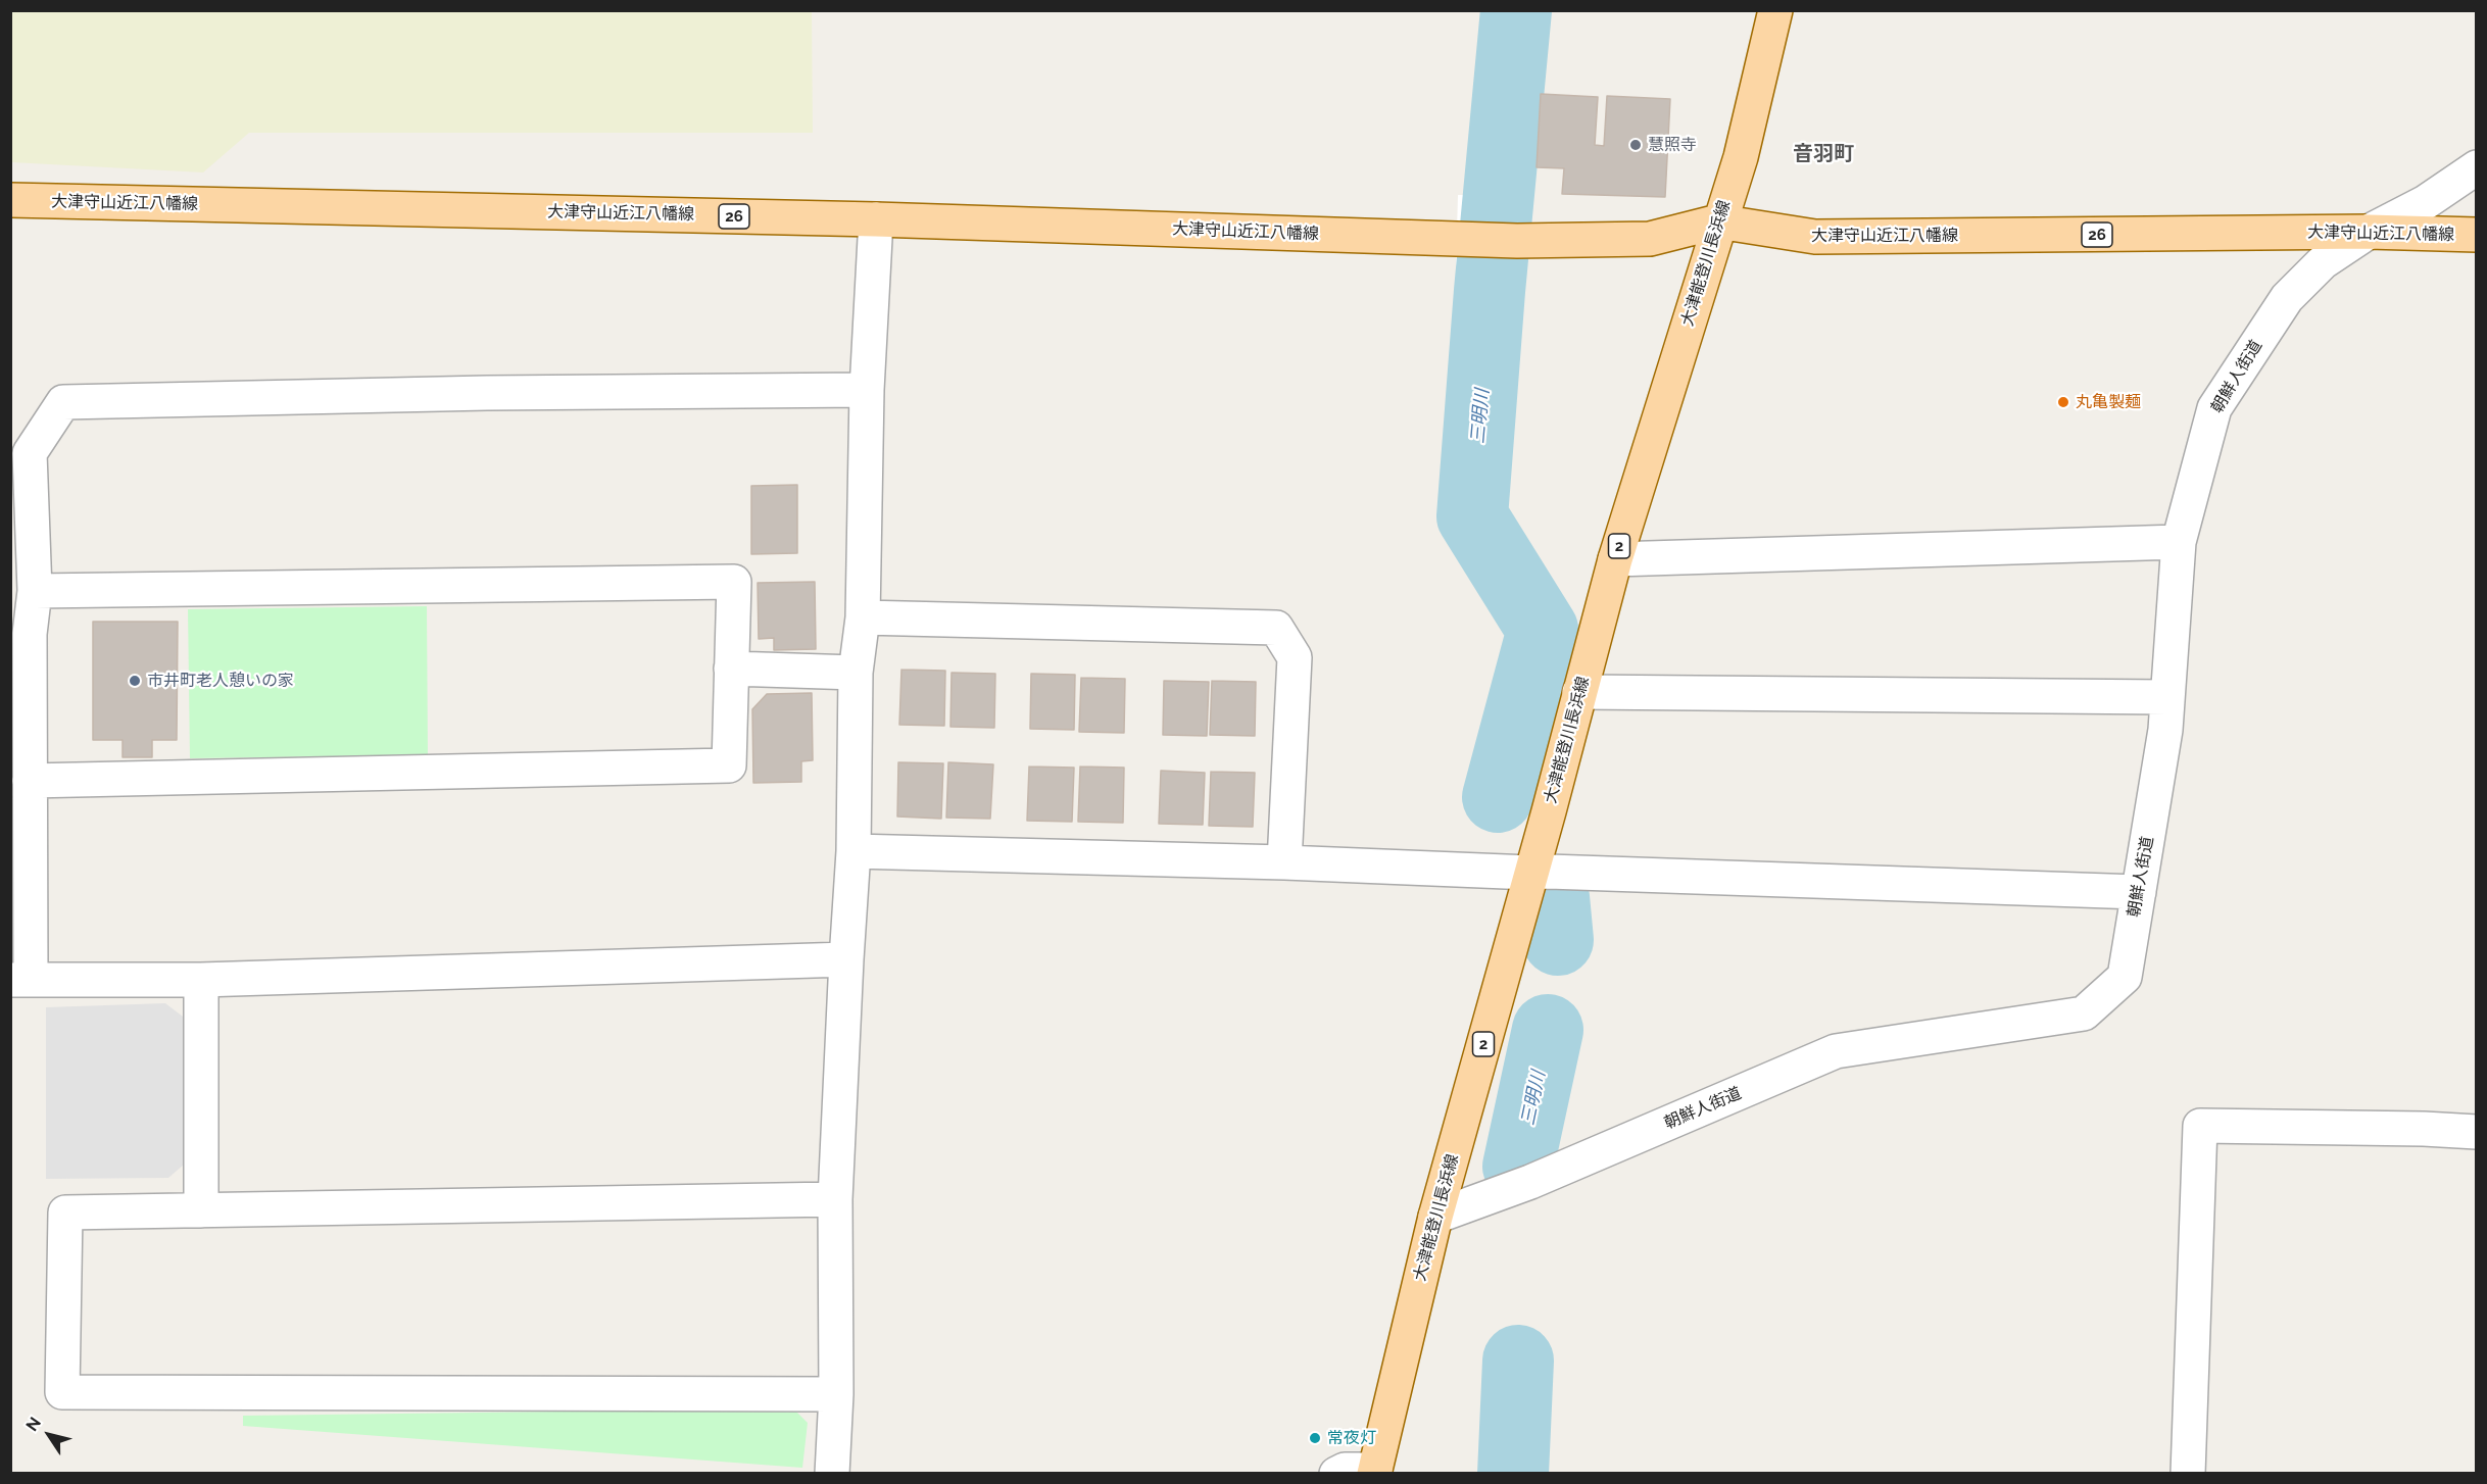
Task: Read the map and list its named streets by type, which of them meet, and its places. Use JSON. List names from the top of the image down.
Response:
{
  "streets": {
    "main road": [
      "大津守山近江八幡線",
      "26",
      "大津能登川長浜線",
      "2"
    ],
    "street": ["朝鮮人街道"]
  },
  "crossings": [
    ["大津守山近江八幡線", "大津能登川長浜線"],
    ["大津守山近江八幡線", "朝鮮人街道"],
    ["大津能登川長浜線", "朝鮮人街道"]
  ],
  "districts": ["音羽町"],
  "water": ["三明川"],
  "places": [
    "慧照寺",
    "丸亀製麺",
    "市井町老人憩いの家",
    "常夜灯"
  ],
  "north": "top left"
}
